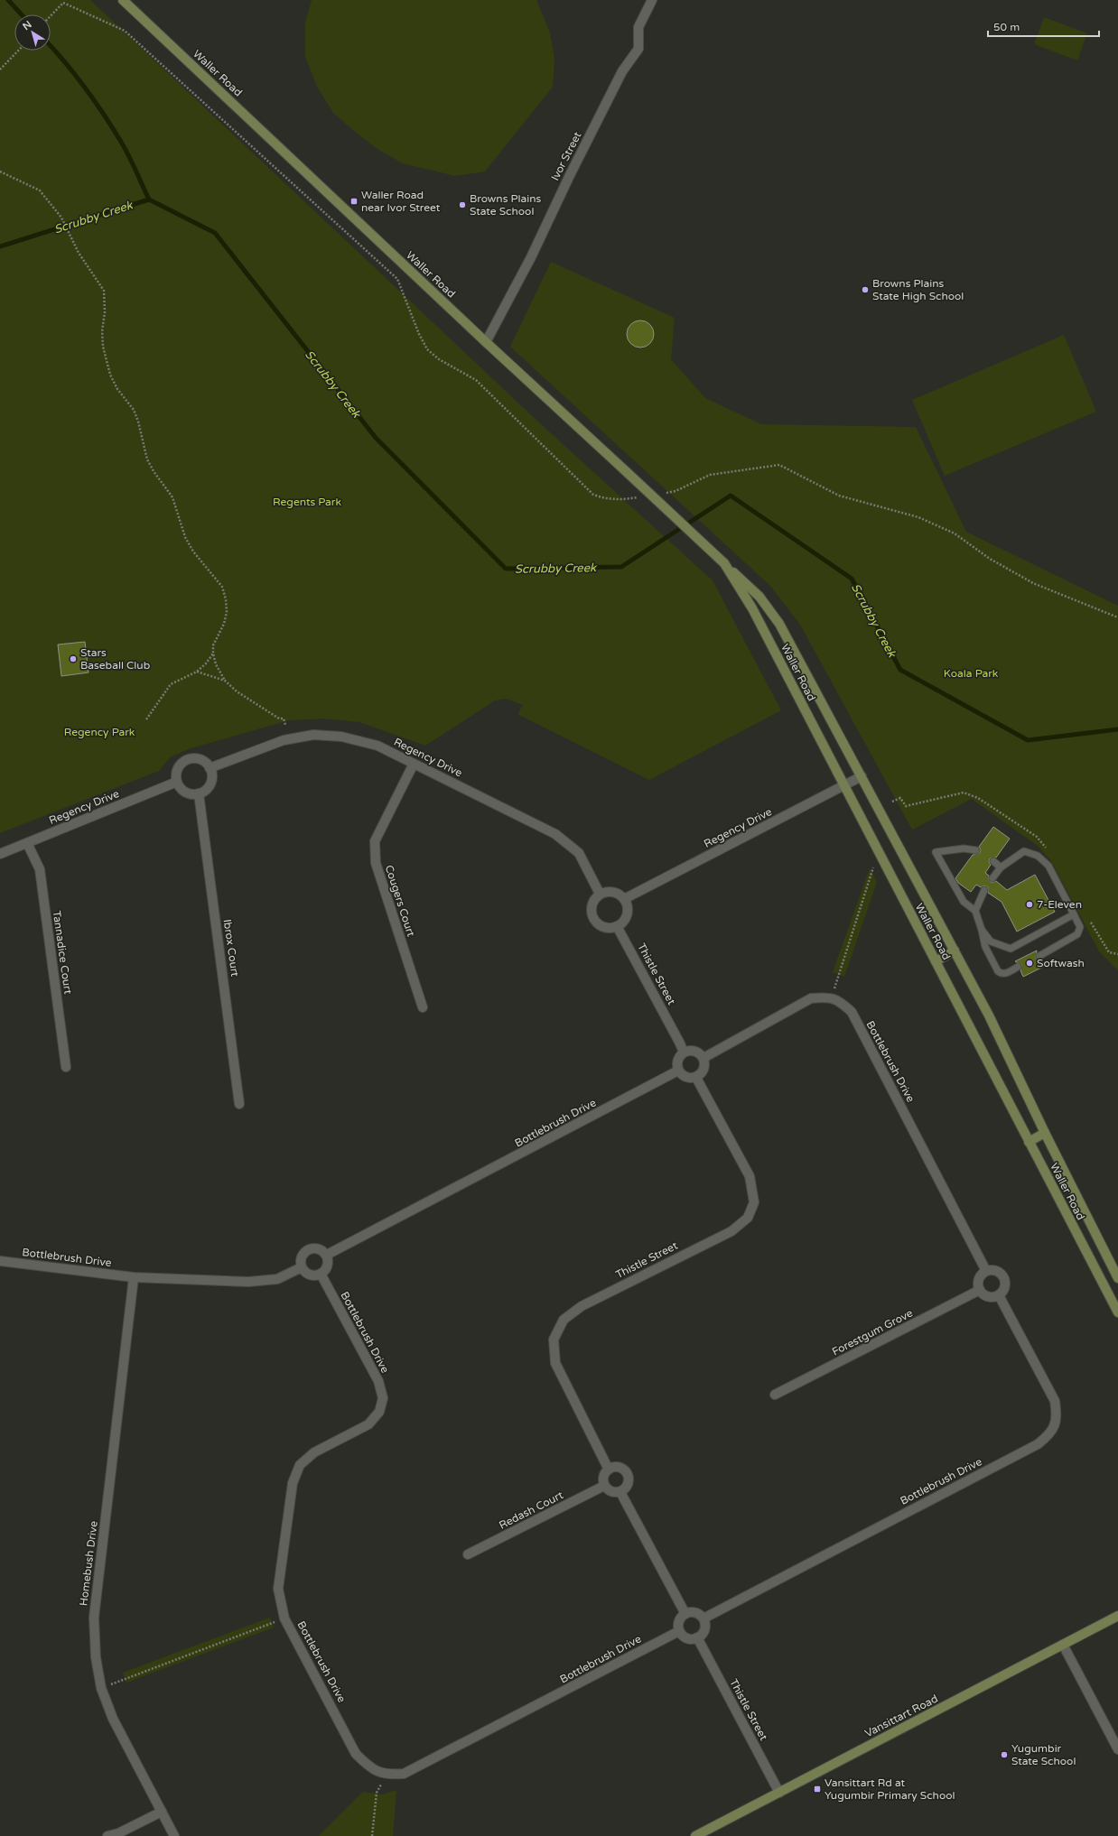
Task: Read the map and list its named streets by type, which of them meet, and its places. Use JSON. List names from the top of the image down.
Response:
{
  "streets": {
    "street": [
      "Waller Road",
      "Ivor Street",
      "Regency Drive",
      "Cougers Court",
      "Ibrox Court",
      "Tannadice Court",
      "Thistle Street",
      "Bottlebrush Drive",
      "Forestgum Grove",
      "Redash Court",
      "Homebush Drive",
      "Vansittart Road"
    ]
  },
  "crossings": [
    ["Waller Road", "Ivor Street"],
    ["Waller Road", "Regency Drive"],
    ["Regency Drive", "Cougers Court"],
    ["Regency Drive", "Ibrox Court"],
    ["Regency Drive", "Tannadice Court"],
    ["Regency Drive", "Thistle Street"],
    ["Thistle Street", "Bottlebrush Drive"],
    ["Thistle Street", "Redash Court"],
    ["Thistle Street", "Vansittart Road"],
    ["Bottlebrush Drive", "Forestgum Grove"],
    ["Bottlebrush Drive", "Homebush Drive"]
  ],
  "water": ["Scrubby Creek"],
  "parks": ["Regents Park", "Koala Park", "Regency Park"],
  "places": {
    "transit": ["Waller Road near Ivor Street", "Vansittart Rd at Yugumbir Primary School"],
    "other": [
      "Browns Plains State School",
      "Browns Plains State High School",
      "Stars Baseball Club",
      "7-Eleven",
      "Softwash",
      "Yugumbir State School"
    ]
  },
  "scale_bar": "50 m",
  "north": "top left"
}
